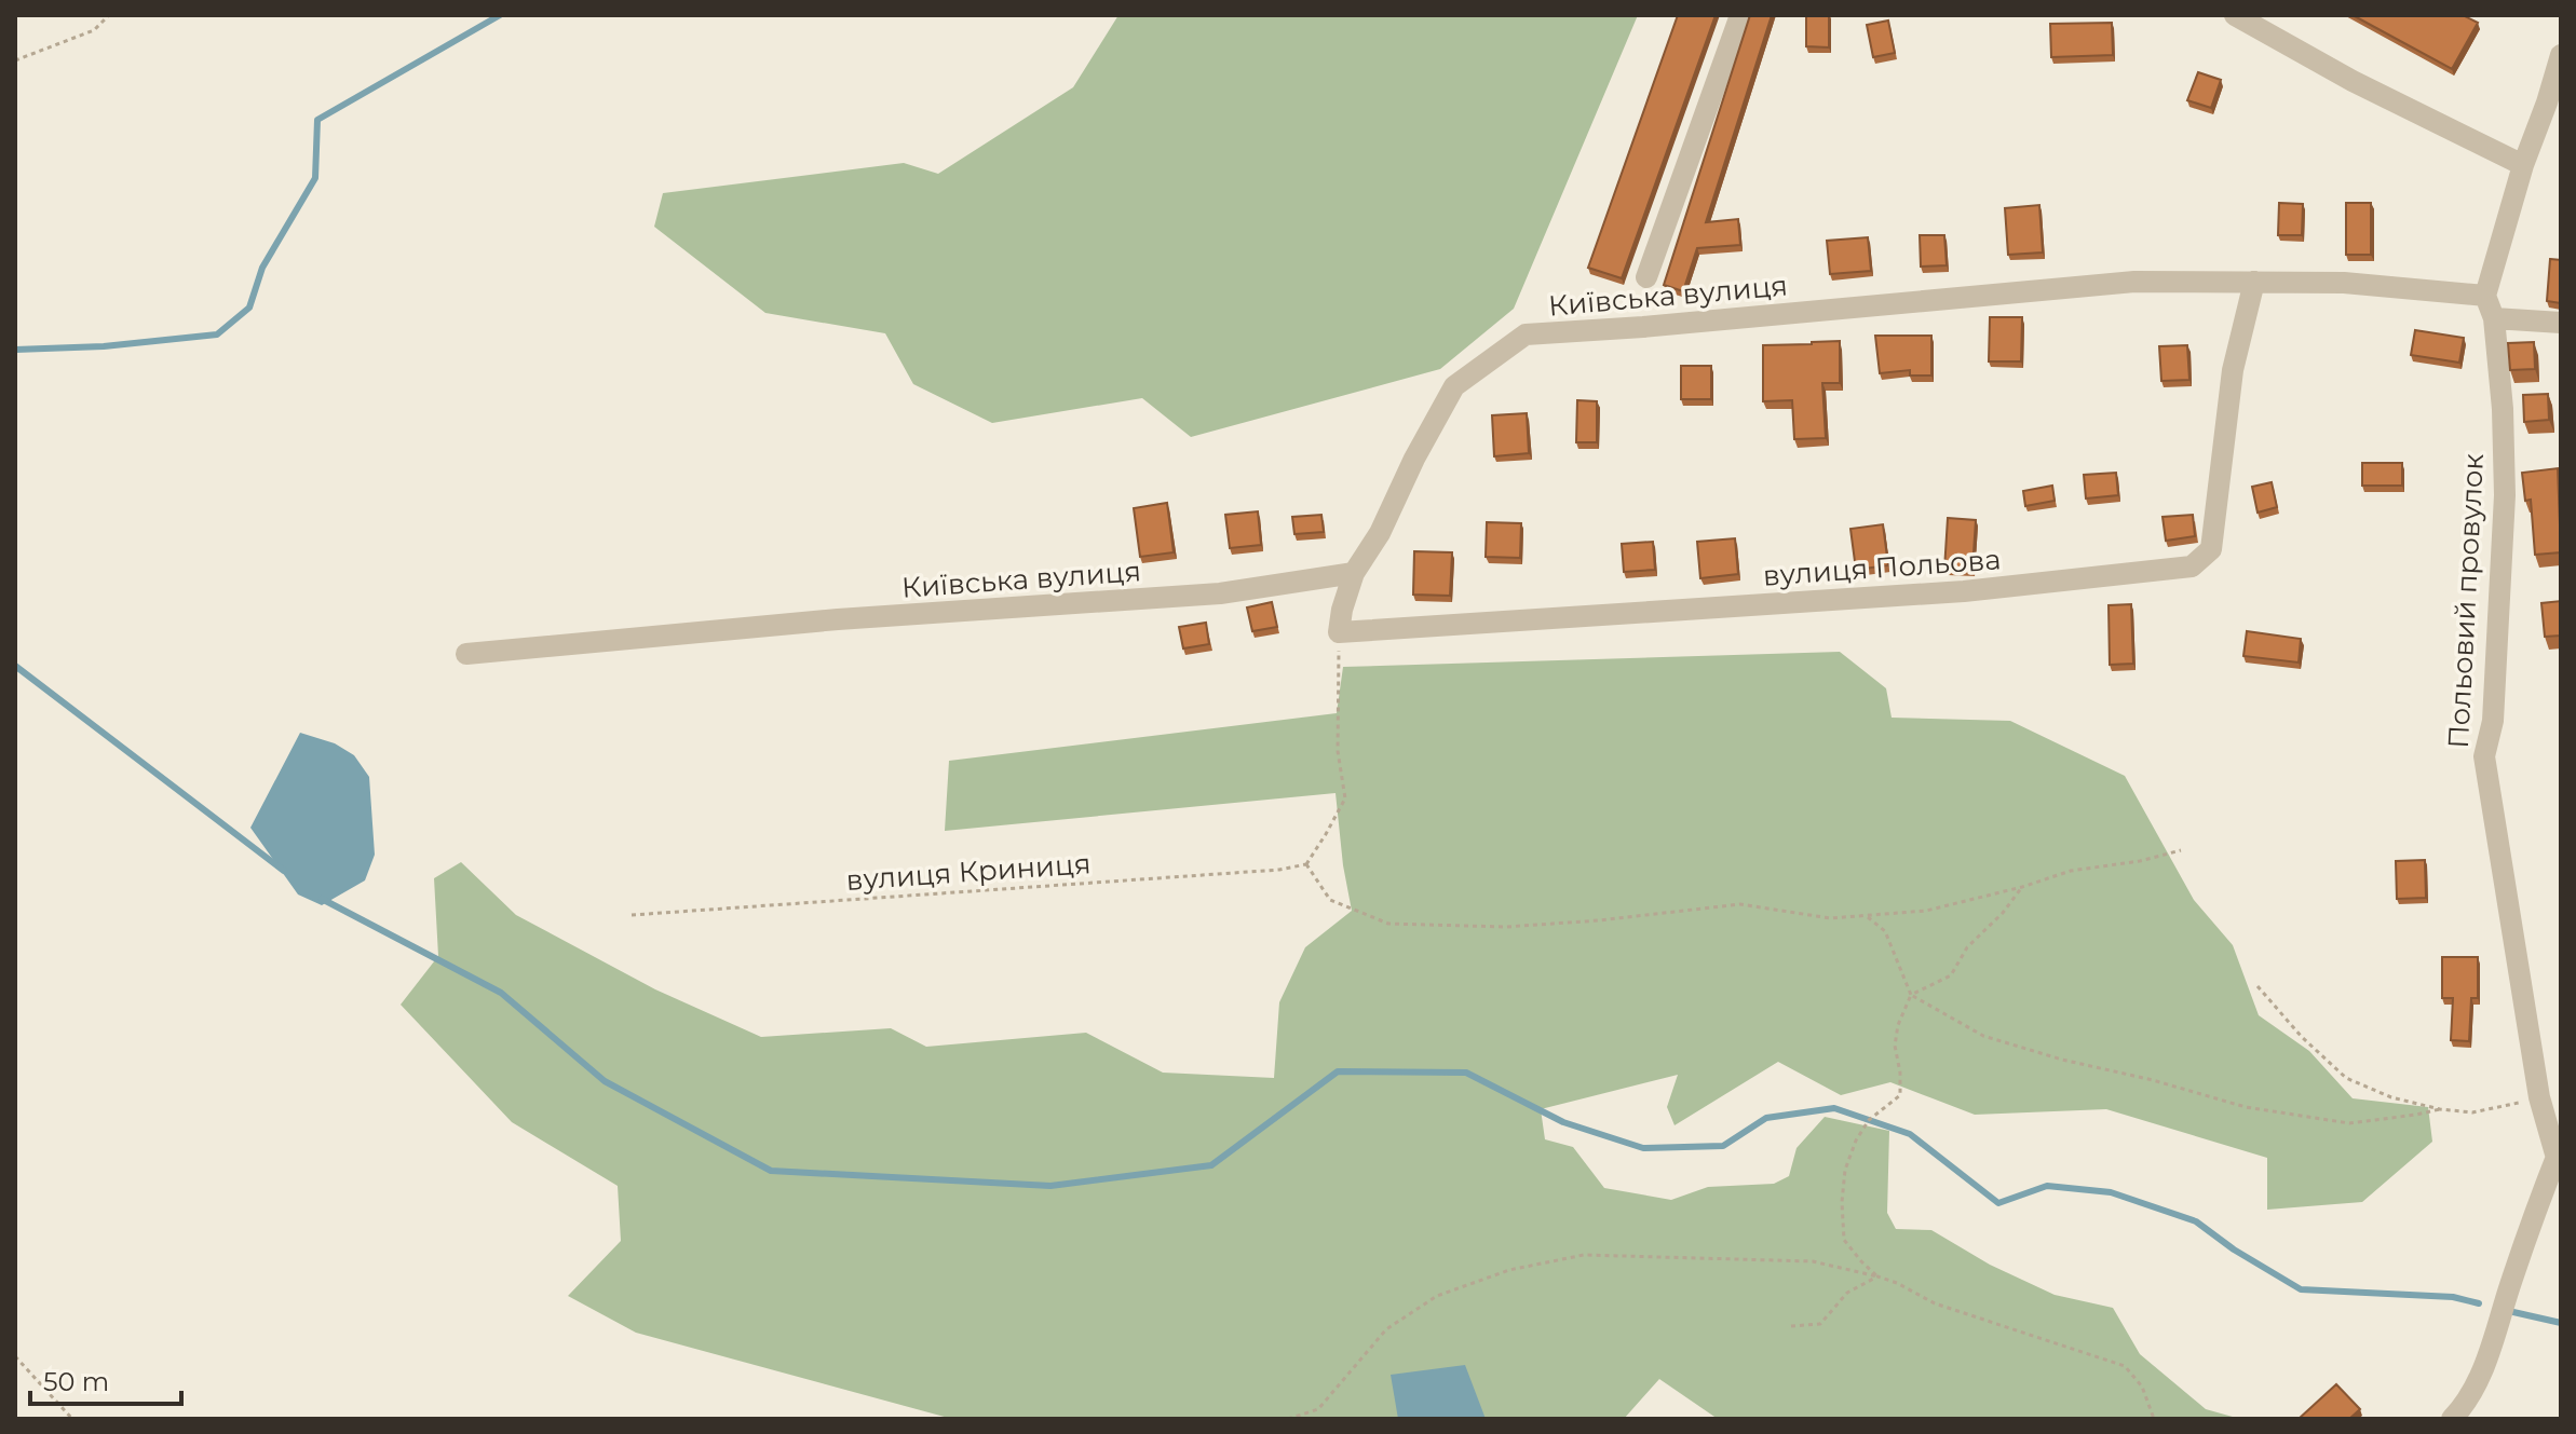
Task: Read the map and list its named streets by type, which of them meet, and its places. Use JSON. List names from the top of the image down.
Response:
{
  "streets": {
    "street": ["Київська вулиця", "вулиця Польова", "Польовий провулок"],
    "path": ["вулиця Криниця"]
  },
  "crossings": [
    ["Київська вулиця", "вулиця Польова"],
    ["Київська вулиця", "Польовий провулок"]
  ],
  "scale_bar": "50 m"
}
